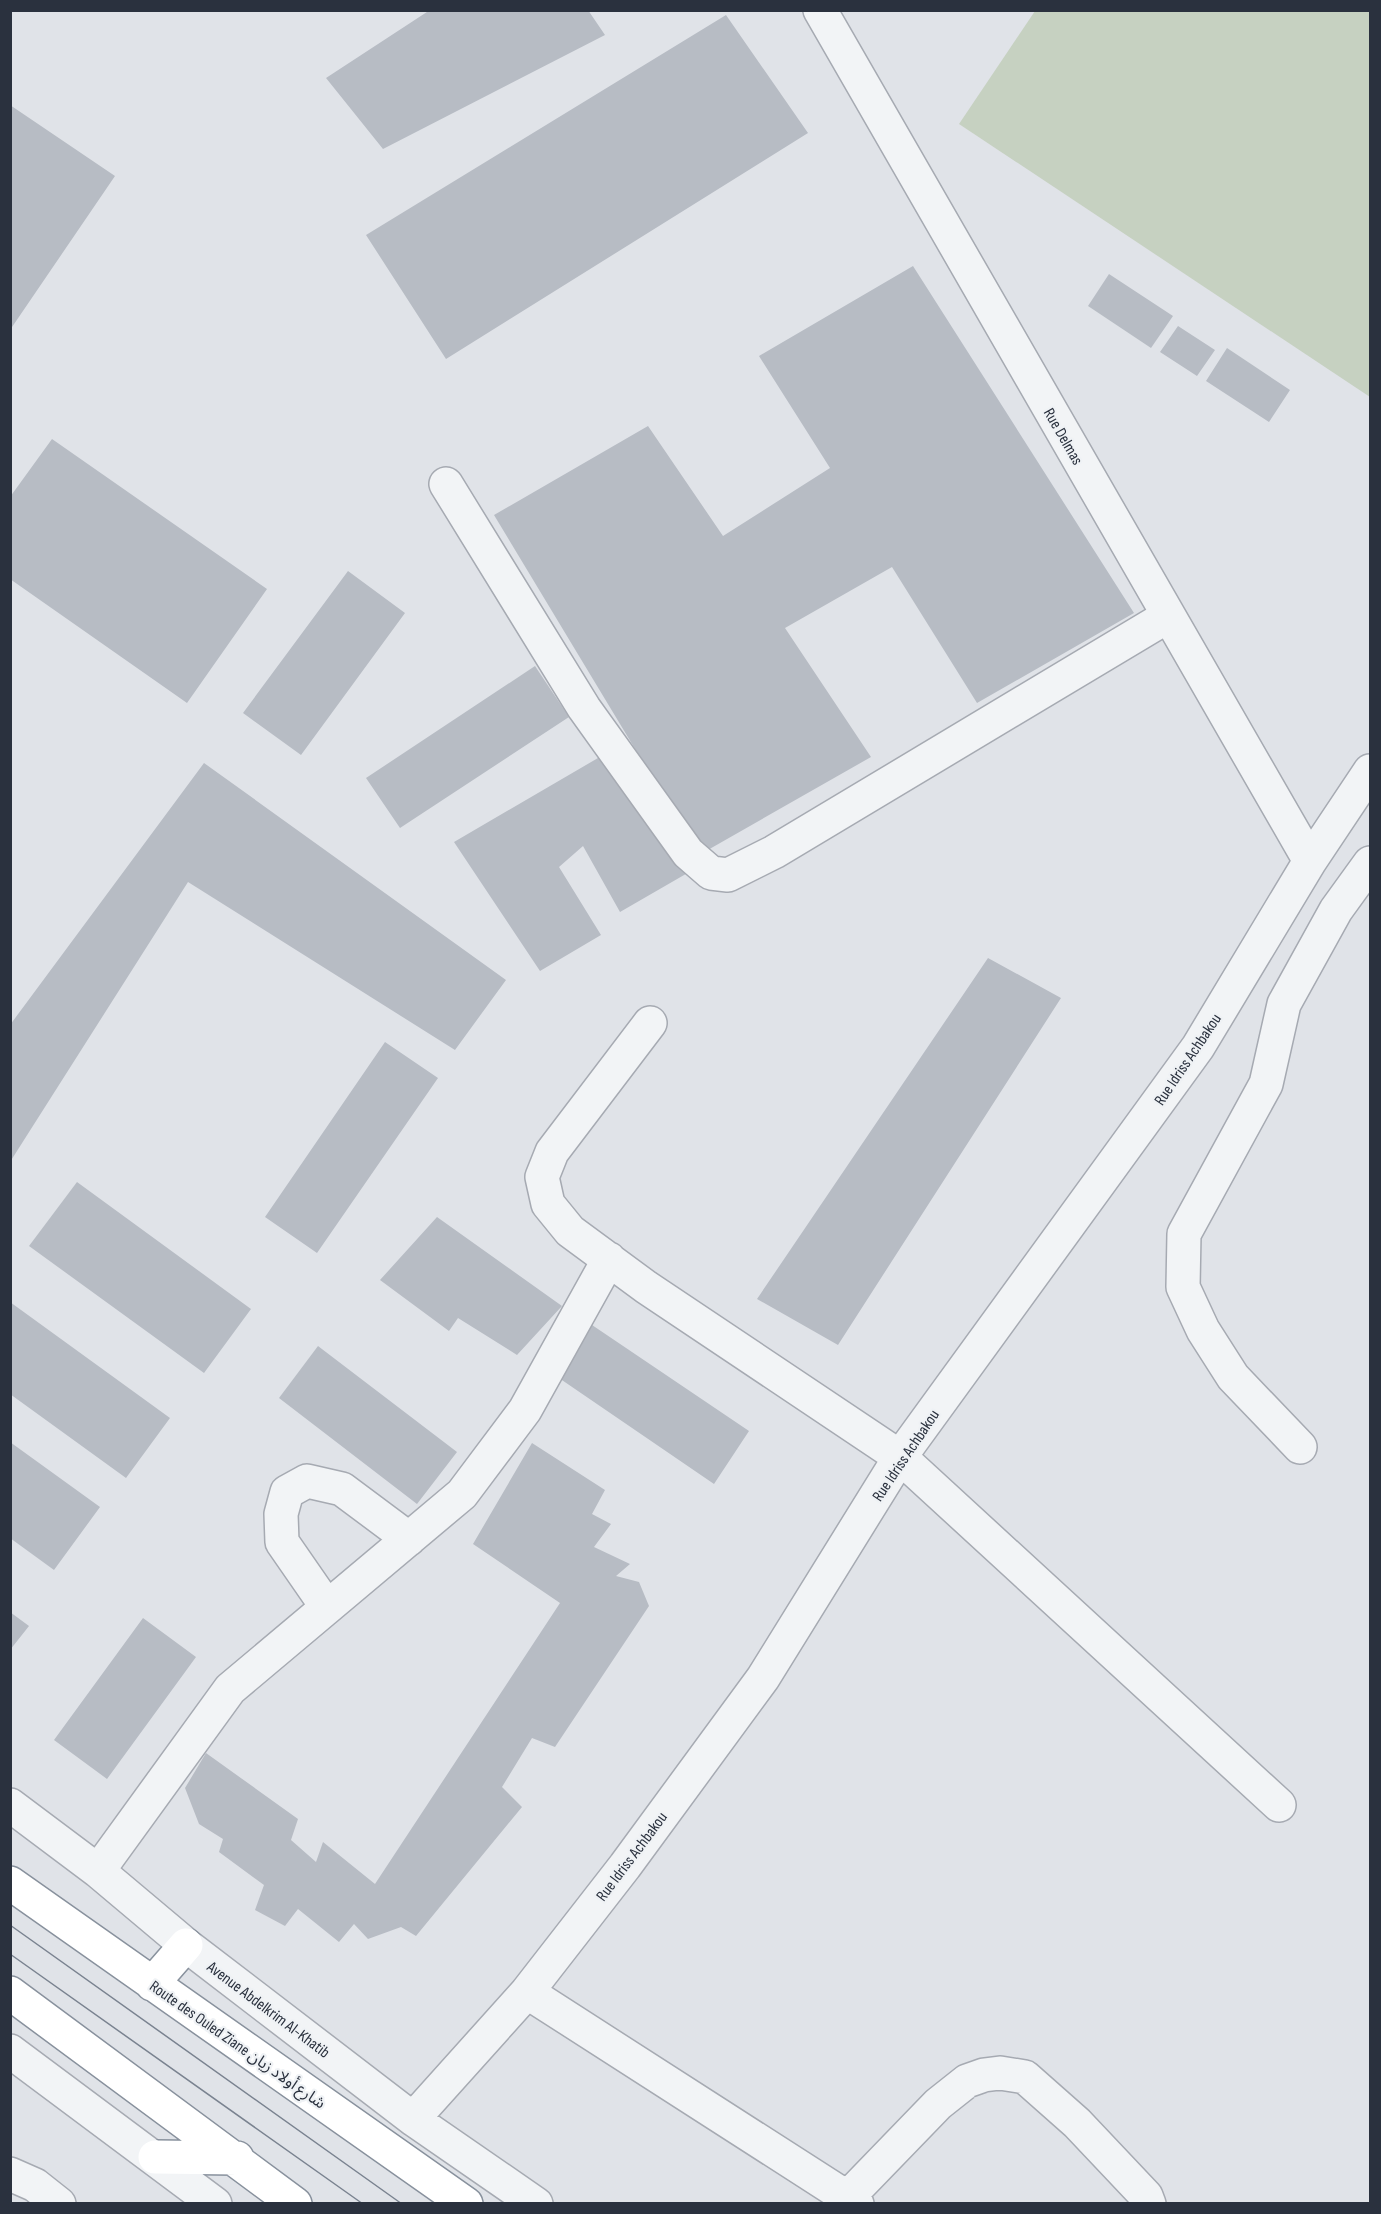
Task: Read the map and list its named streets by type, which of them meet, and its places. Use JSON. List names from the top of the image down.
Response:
{
  "streets": {
    "highway": ["Route des Ouled Ziane شارع أولاد زيان"],
    "street": ["Rue Delmas", "Rue Idriss Achbakou", "Avenue Abdelkrim Al-Khatib"]
  },
  "crossings": [
    ["Rue Delmas", "Rue Idriss Achbakou"],
    ["Rue Idriss Achbakou", "Avenue Abdelkrim Al-Khatib"]
  ]
}
